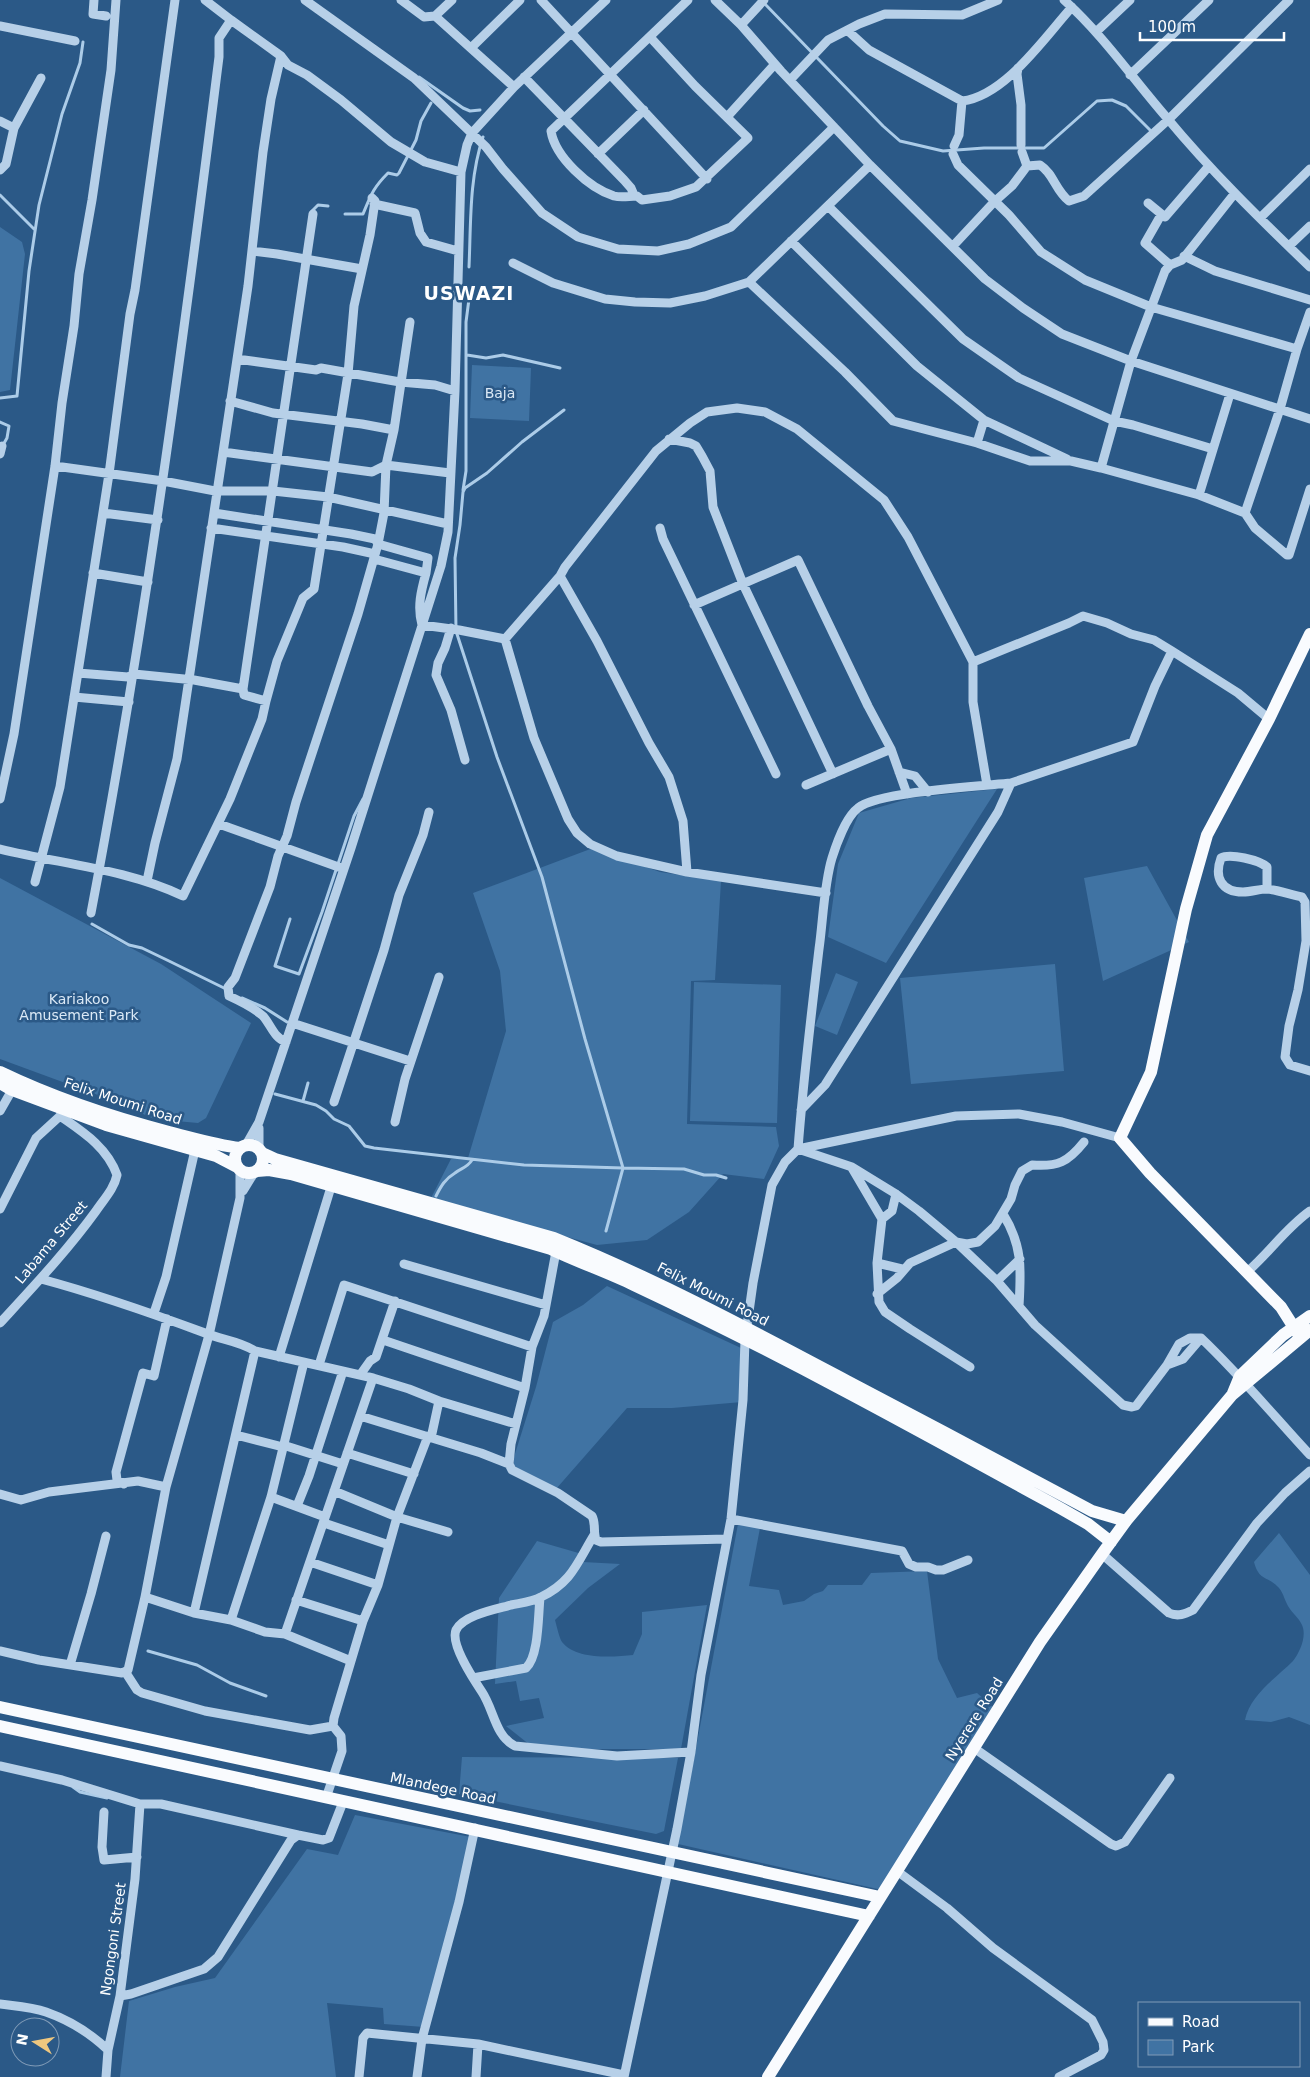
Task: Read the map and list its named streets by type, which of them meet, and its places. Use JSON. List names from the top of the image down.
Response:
{
  "streets": {
    "main road": ["Felix Moumi Road", "Nyerere Road", "Mlandege Road"],
    "street": ["Labama Street", "Ngongoni Street"]
  },
  "crossings": [
    ["Felix Moumi Road", "Labama Street"],
    ["Felix Moumi Road", "Nyerere Road"],
    ["Nyerere Road", "Mlandege Road"]
  ],
  "districts": ["USWAZI"],
  "parks": ["Baja", "Kariakoo Amusement Park"],
  "legend": ["Road", "Park"],
  "scale_bar": "100 m",
  "north": "left"
}
